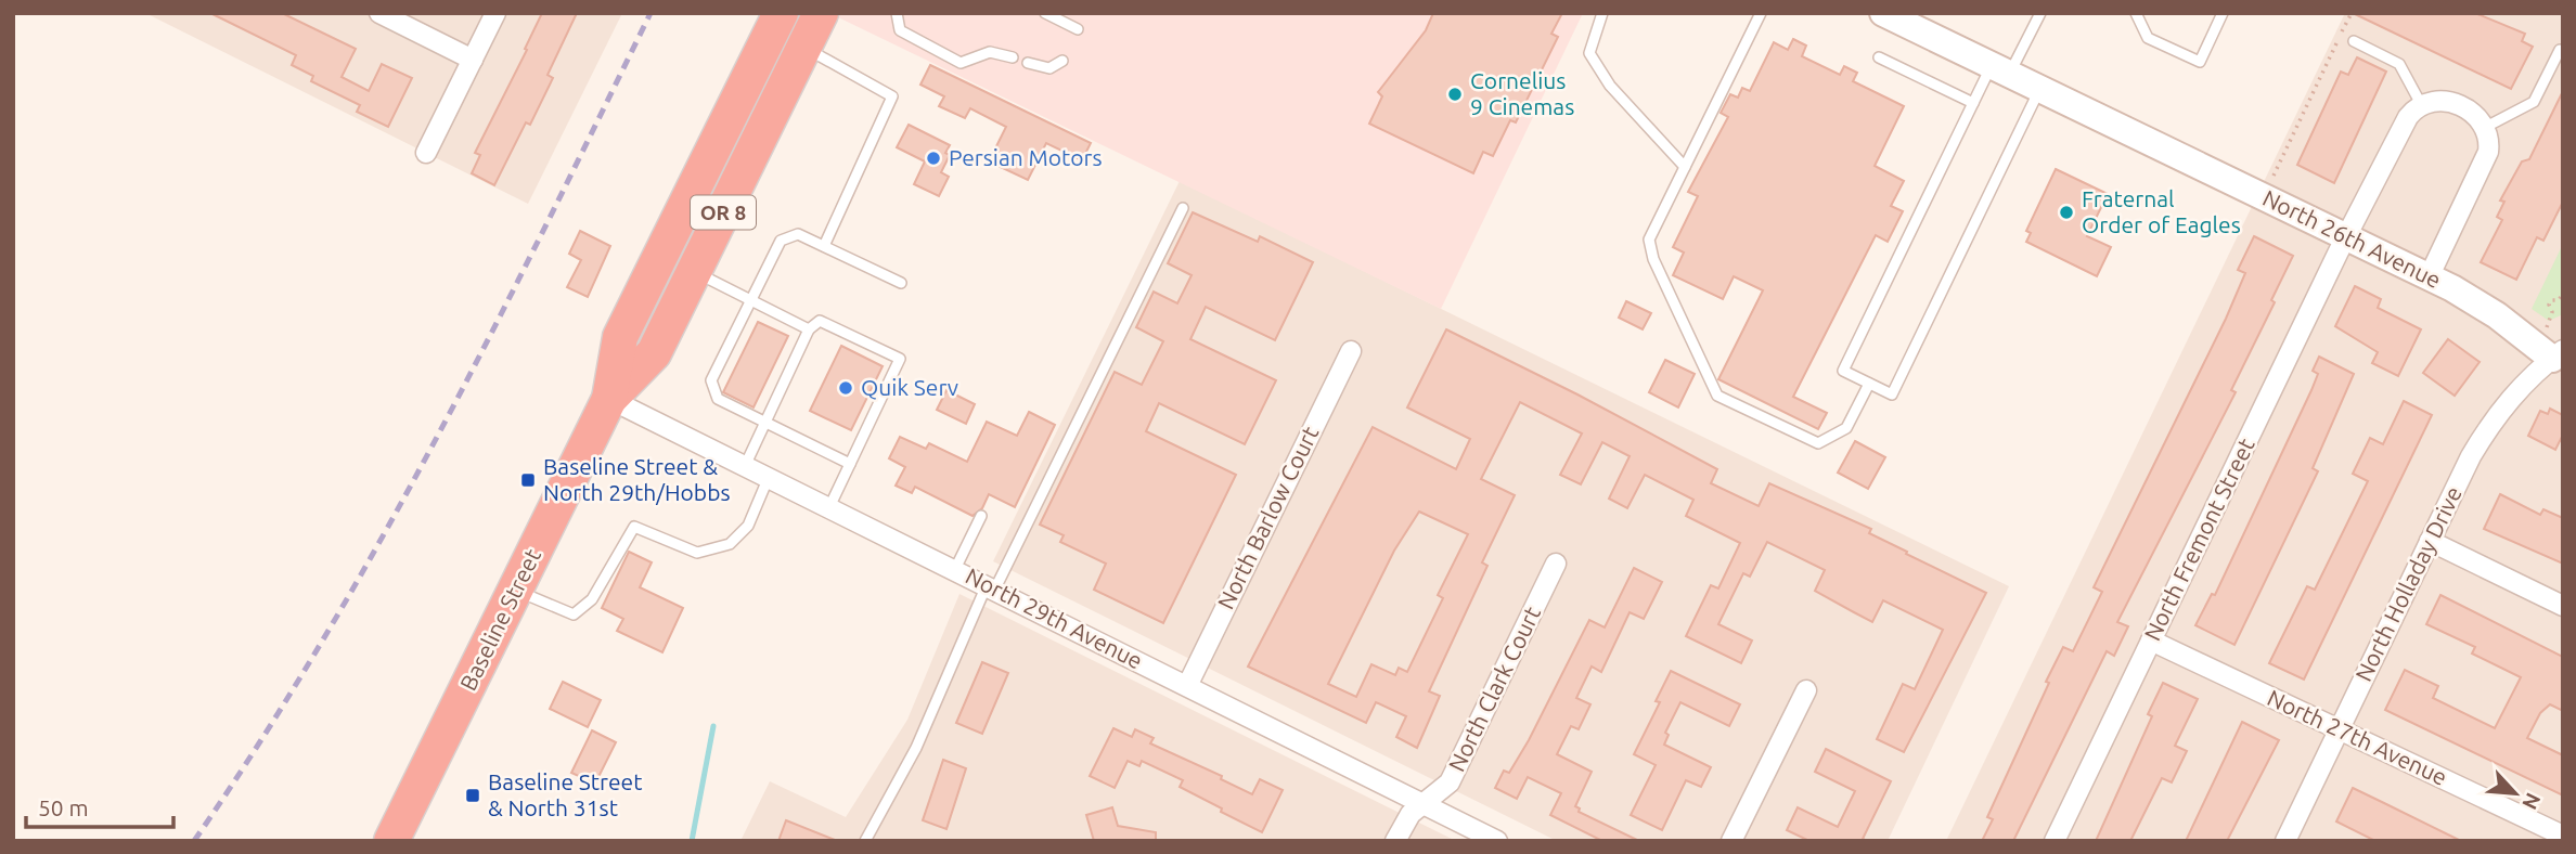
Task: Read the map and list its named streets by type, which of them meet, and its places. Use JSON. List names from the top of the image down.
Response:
{
  "streets": {
    "highway": ["OR 8", "Baseline Street"],
    "street": [
      "North 26th Avenue",
      "North Barlow Court",
      "North Fremont Street",
      "North Holladay Drive",
      "North 29th Avenue",
      "North Clark Court",
      "North 27th Avenue"
    ]
  },
  "crossings": [
    ["North 26th Avenue", "North Fremont Street"],
    ["North 26th Avenue", "North Holladay Drive"],
    ["North Barlow Court", "North 29th Avenue"],
    ["North Fremont Street", "North 27th Avenue"],
    ["North Holladay Drive", "North 27th Avenue"],
    ["North 29th Avenue", "Baseline Street"],
    ["North 29th Avenue", "North Clark Court"]
  ],
  "places": {
    "other": [
      "Cornelius 9 Cinemas",
      "Persian Motors",
      "Fraternal Order of Eagles",
      "Quik Serv"
    ],
    "transit": ["Baseline Street & North 29th/Hobbs", "Baseline Street & North 31st"]
  },
  "scale_bar": "50 m",
  "north": "bottom right"
}
